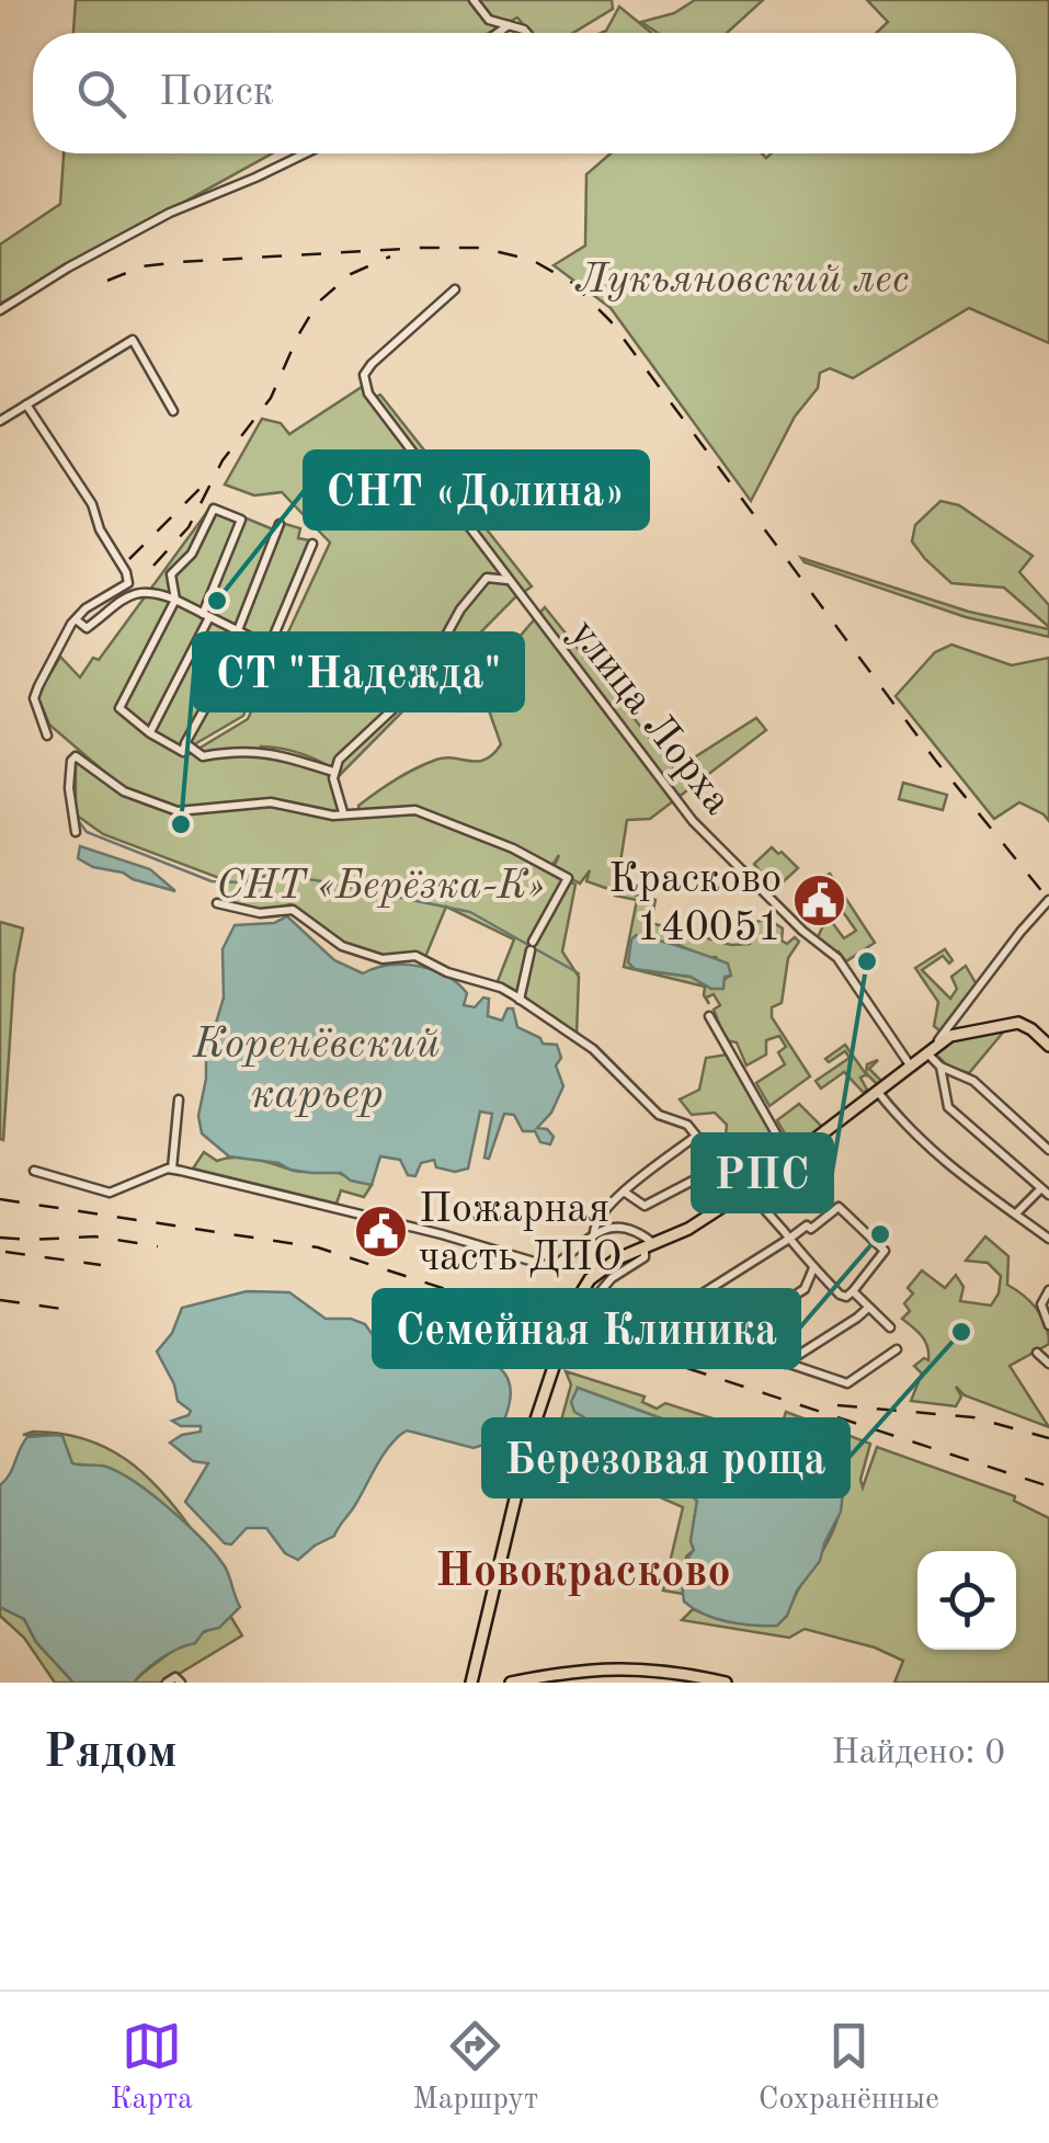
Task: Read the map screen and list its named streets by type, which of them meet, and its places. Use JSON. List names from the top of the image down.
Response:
{
  "streets": {
    "street": ["улица Лорха"]
  },
  "districts": ["Новокрасково"],
  "water": ["Коренёвский карьер"],
  "parks": ["Лукьяновский лес", "СНТ «Берёзка-К»"],
  "places": {
    "other": [
      "СНТ «Долина»",
      "СТ \"Надежда\"",
      "РПС",
      "Семейная Клиника",
      "Березовая роща"
    ],
    "public building": ["Красково 140051", "Пожарная часть ДПО"]
  },
  "page": {
    "search": "Поиск",
    "heading": ["Рядом", "Найдено: 0"],
    "nav": ["Карта", "Маршрут", "Сохранённые"]
  }
}
